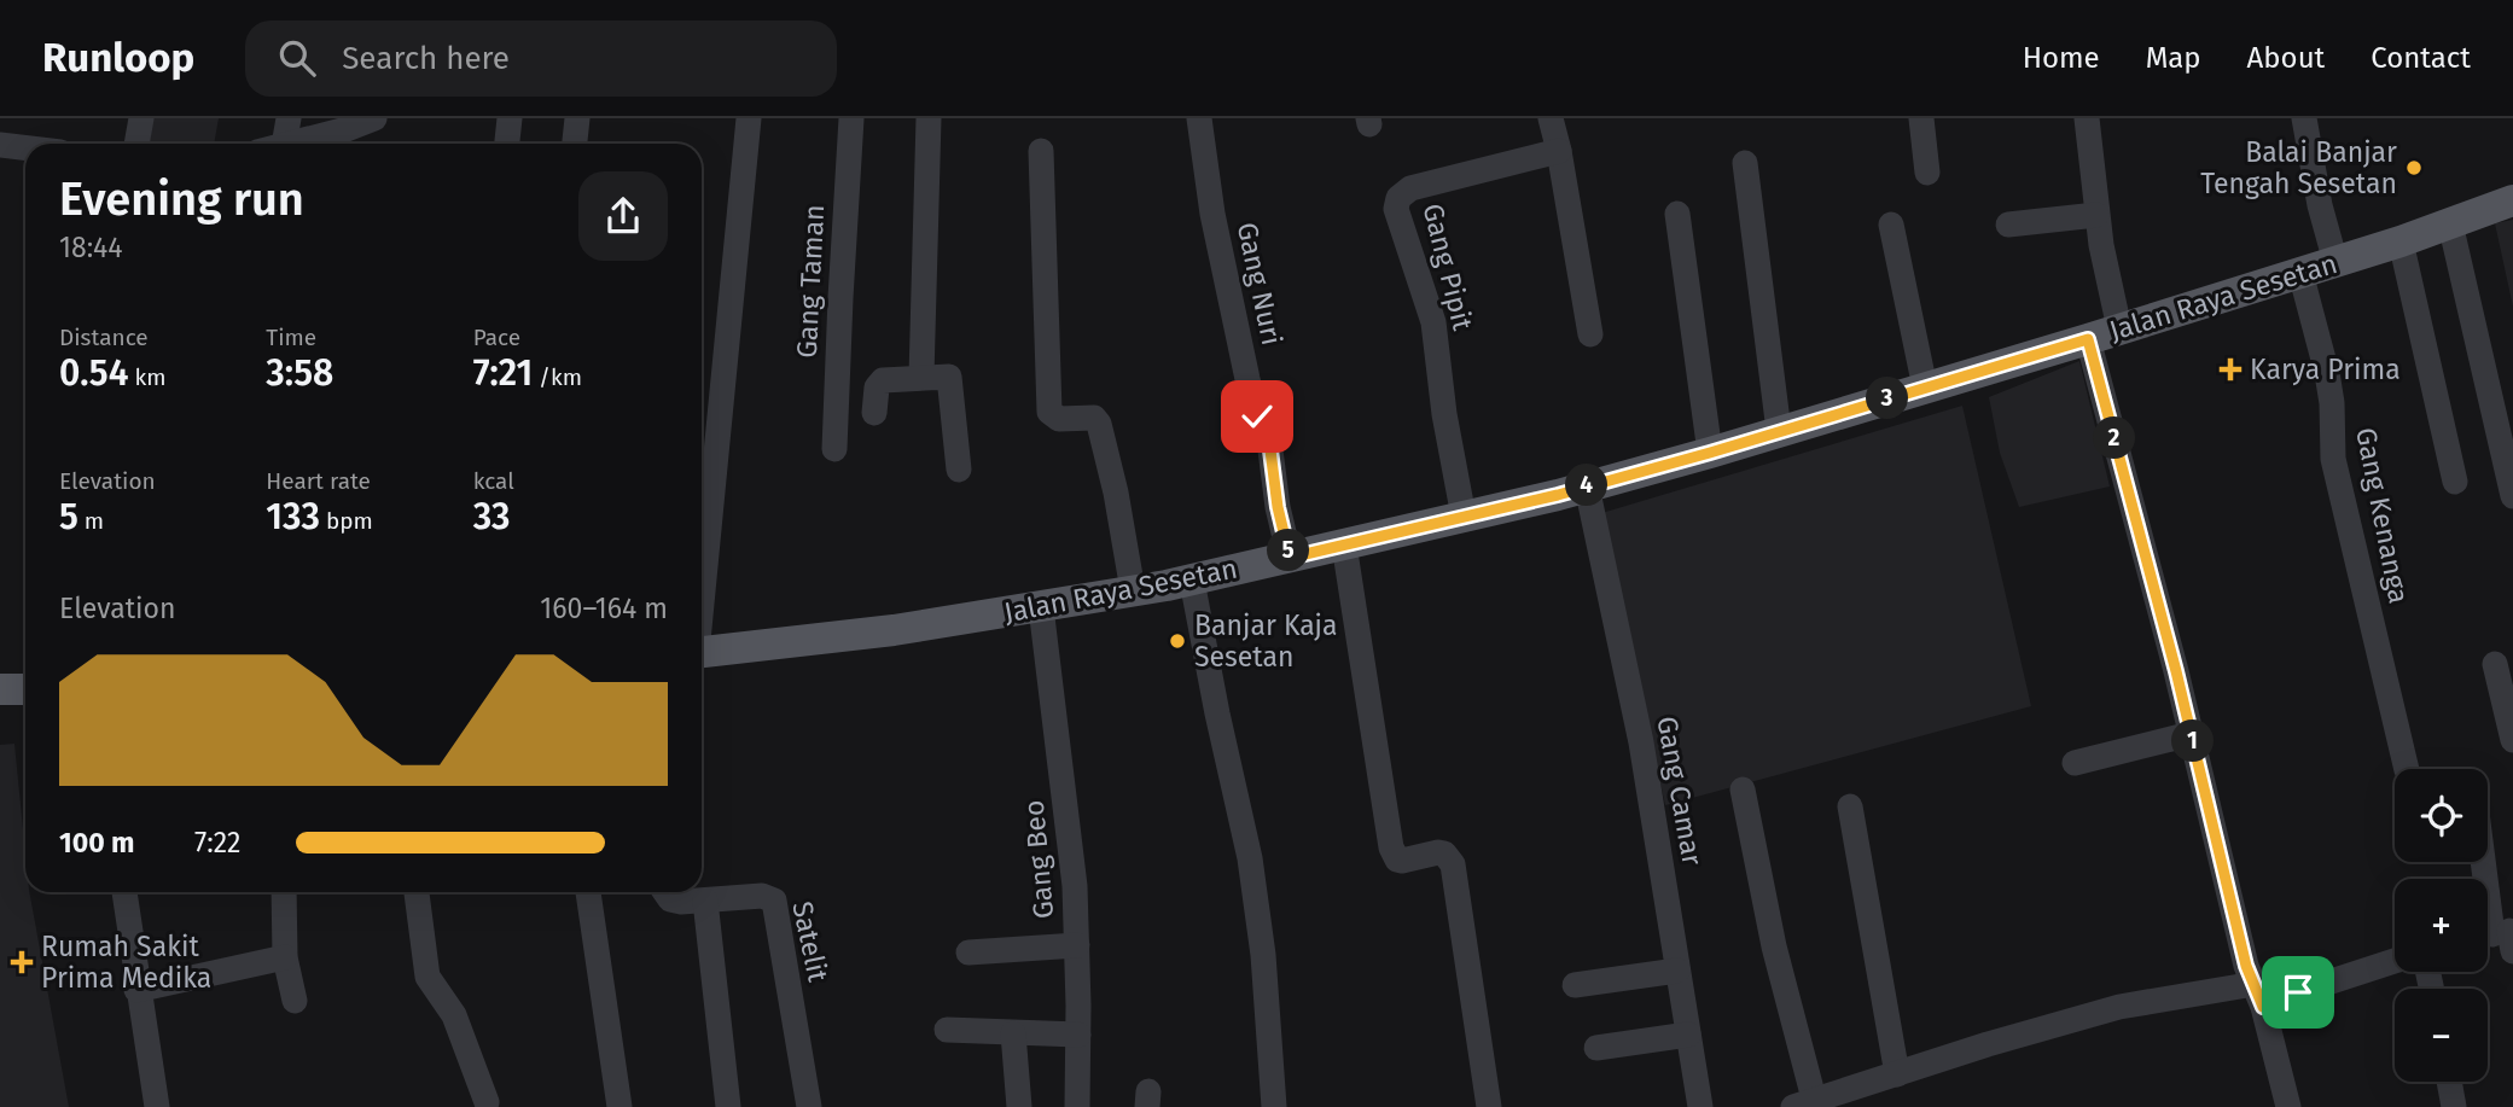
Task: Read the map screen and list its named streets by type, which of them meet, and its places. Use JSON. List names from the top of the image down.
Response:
{
  "streets": {
    "main road": ["Jalan Raya Sesetan"],
    "street": [
      "Gang Pipit",
      "Gang Taman",
      "Gang Nuri",
      "Gang Kenanga",
      "Gang Camar",
      "Gang Beo",
      "Satelit"
    ]
  },
  "crossings": [
    ["Gang Pipit", "Jalan Raya Sesetan"],
    ["Gang Nuri", "Jalan Raya Sesetan"],
    ["Jalan Raya Sesetan", "Gang Kenanga"],
    ["Jalan Raya Sesetan", "Gang Camar"],
    ["Jalan Raya Sesetan", "Gang Beo"]
  ],
  "places": {
    "other": ["Balai Banjar Tengah Sesetan", "Banjar Kaja Sesetan"],
    "health": ["Karya Prima", "Rumah Sakit Prima Medika"]
  },
  "page": {
    "header": "Runloop",
    "search": "Search here",
    "nav": [
      "Home",
      "Map",
      "About",
      "Contact"
    ],
    "heading": ["Evening run", "18:44"],
    "stats": [
      ["Distance", "0.54 km"],
      ["Time", "3:58"],
      ["Pace", "7:21 /km"],
      ["Elevation", "5 m"],
      ["Heart rate", "133 bpm"],
      ["kcal", "33"]
    ],
    "pins": [
      "3",
      "2",
      "4",
      "5",
      "1"
    ],
    "chart": ["Elevation", "160–164 m"],
    "map_buttons": ["+", "−"],
    "list": [
      {
        "name": "100 m",
        "note": "7:22"
      }
    ]
  }
}
